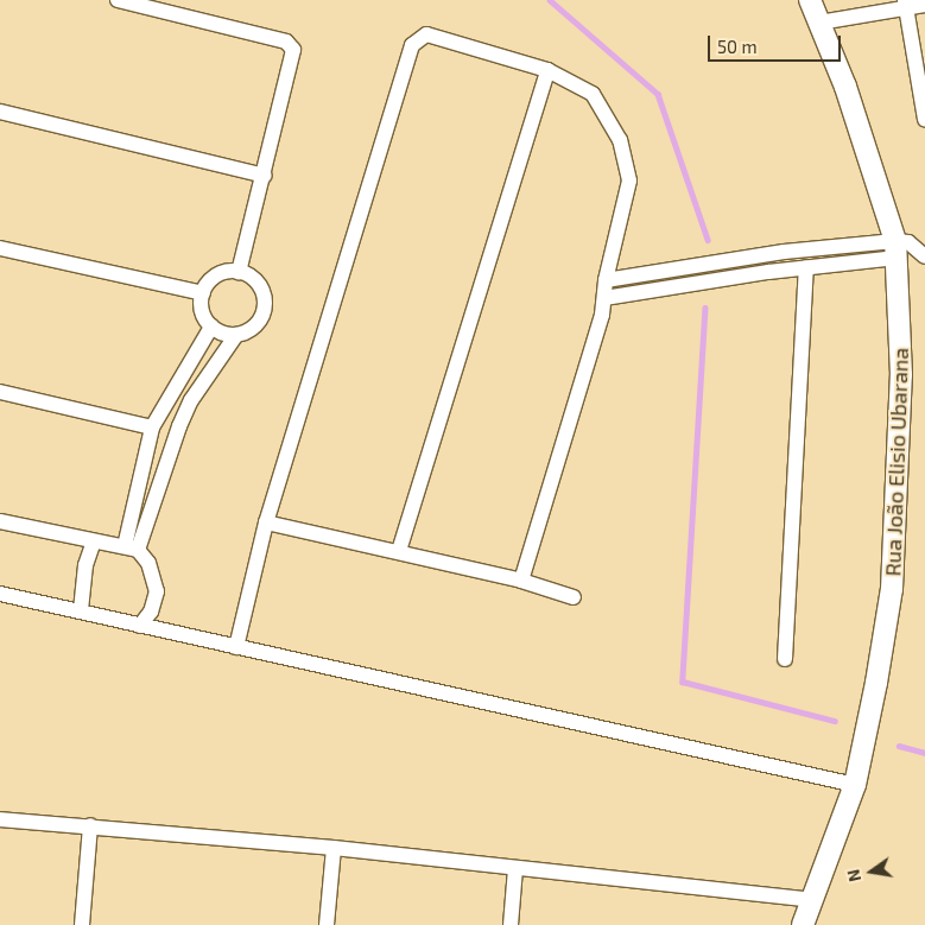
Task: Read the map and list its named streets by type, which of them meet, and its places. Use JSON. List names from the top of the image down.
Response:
{
  "streets": {
    "street": ["Rua João Elisio Ubarana"]
  },
  "scale_bar": "50 m",
  "north": "left"
}
